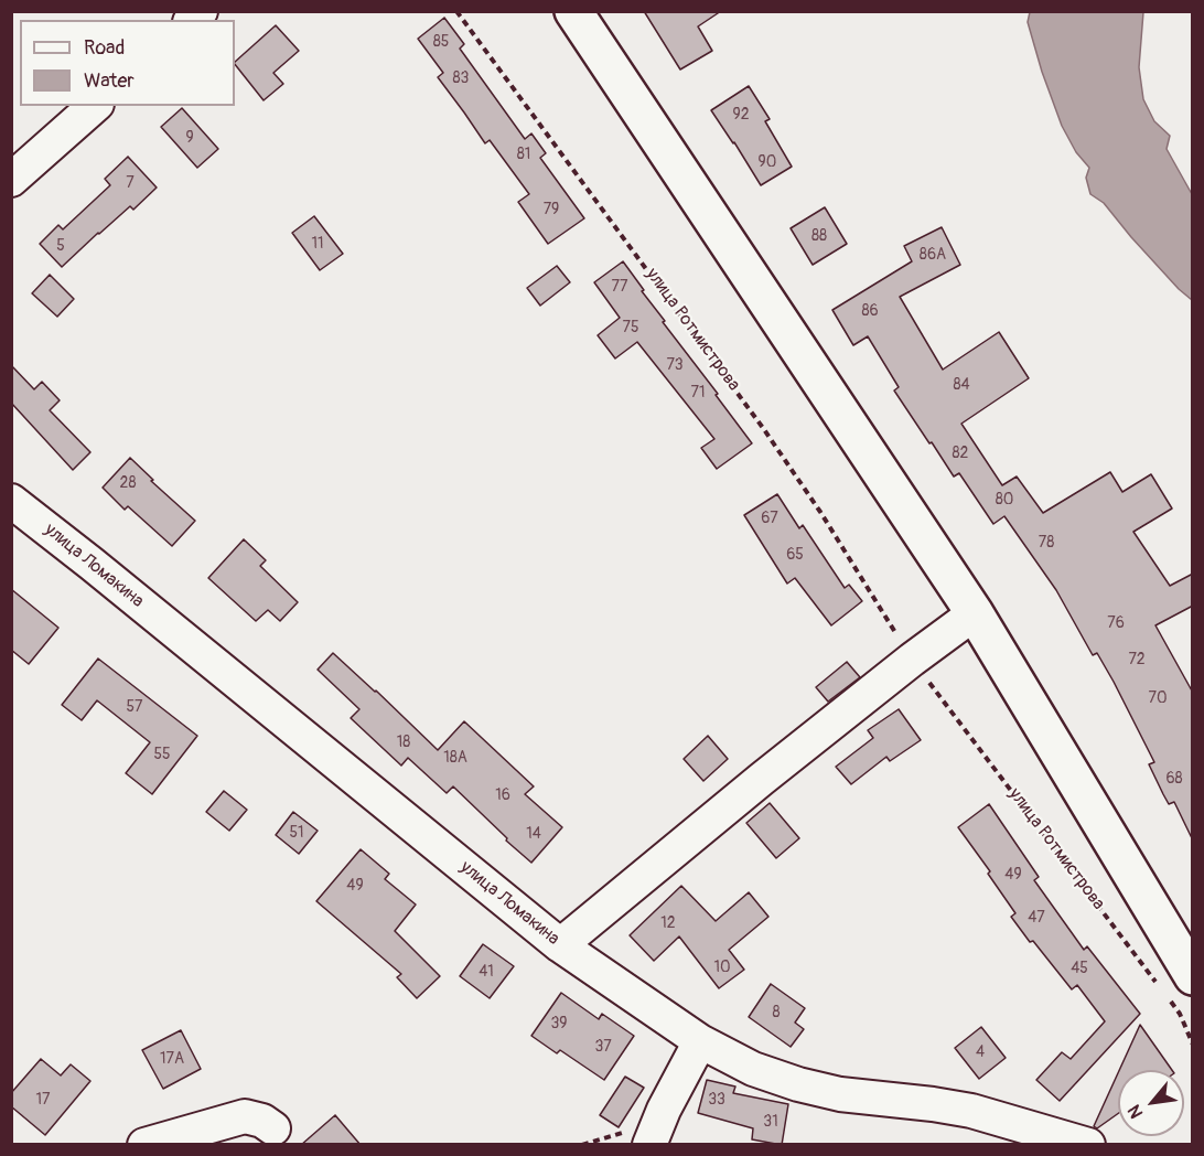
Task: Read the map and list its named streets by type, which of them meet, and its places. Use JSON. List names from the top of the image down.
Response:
{
  "streets": {
    "street": ["улица Ломакина"],
    "path": ["улица Ротмистрова"]
  },
  "house_numbers": [
    "85",
    "83",
    "92",
    "9",
    "81",
    "90",
    "7",
    "79",
    "88",
    "11",
    "5",
    "86А",
    "77",
    "86",
    "75",
    "73",
    "84",
    "71",
    "82",
    "28",
    "80",
    "67",
    "78",
    "65",
    "76",
    "72",
    "70",
    "57",
    "18",
    "55",
    "18А",
    "68",
    "16",
    "51",
    "14",
    "49",
    "49",
    "47",
    "12",
    "10",
    "45",
    "41",
    "8",
    "39",
    "37",
    "4",
    "17А",
    "17",
    "33",
    "31"
  ],
  "legend": ["Road", "Water"],
  "north": "bottom left"
}
